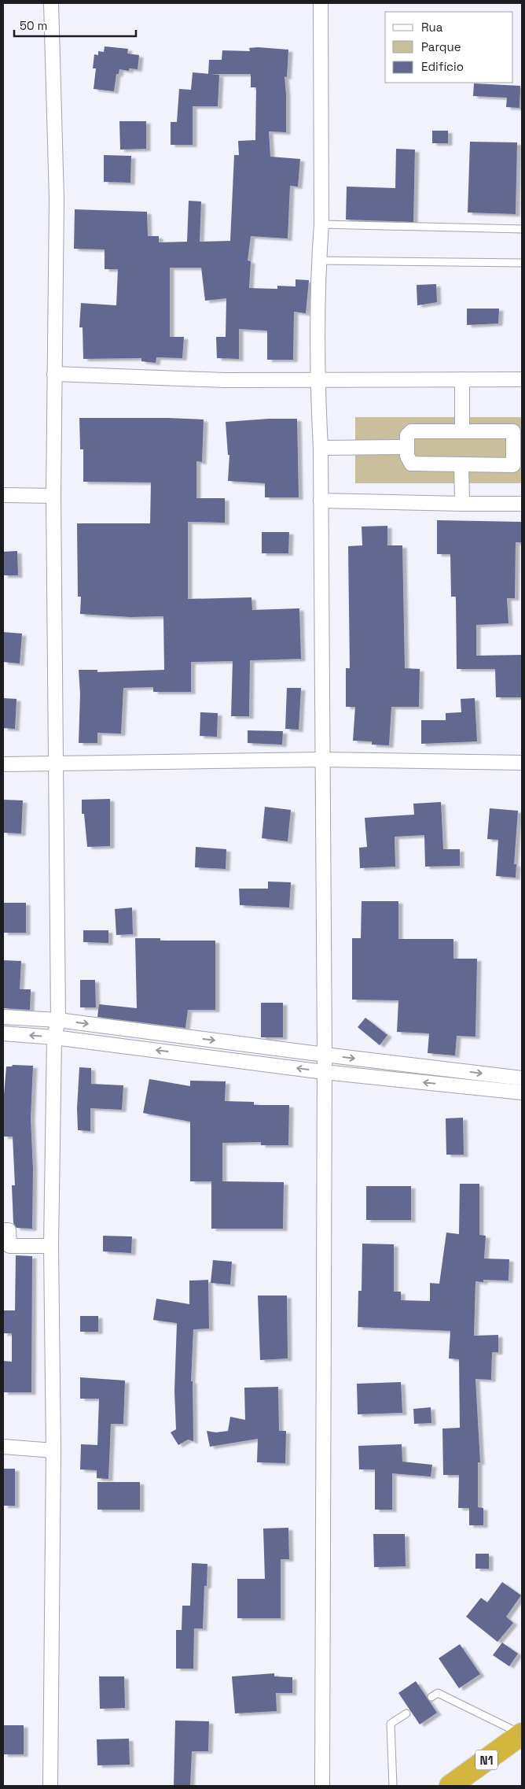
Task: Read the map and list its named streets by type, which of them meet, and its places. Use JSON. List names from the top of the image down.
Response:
{
  "streets": {
    "highway": ["N1"]
  },
  "legend": ["Rua", "Parque", "Edifício"],
  "scale_bar": "50 m"
}
